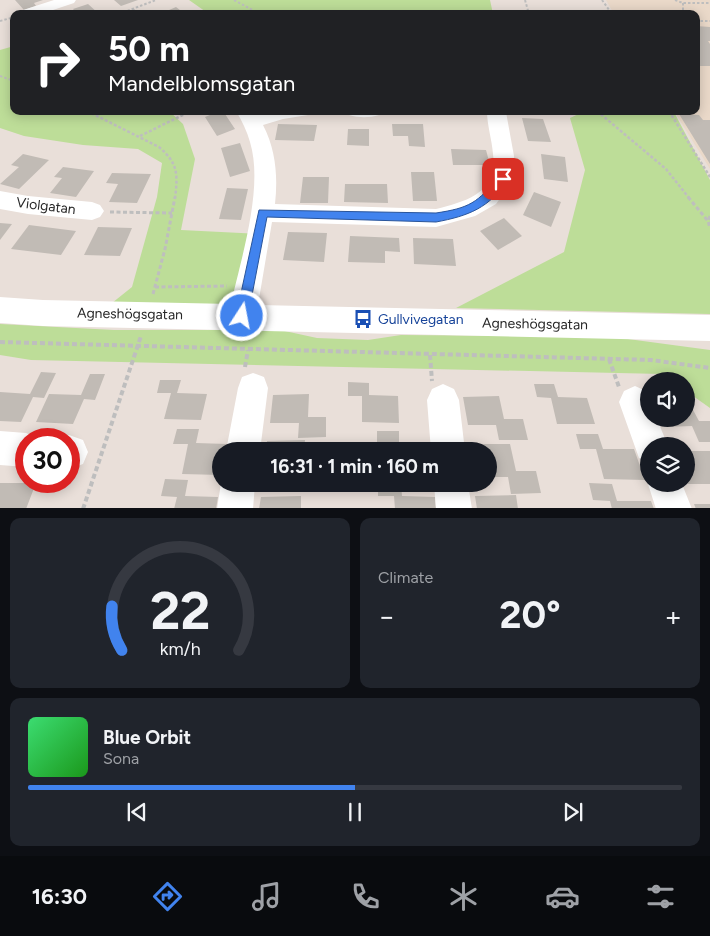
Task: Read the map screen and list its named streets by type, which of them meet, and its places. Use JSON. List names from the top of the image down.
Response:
{
  "streets": {
    "street": ["Violgatan", "Agneshögsgatan"]
  },
  "places": {
    "bus stop": ["Gullvivegatan"]
  },
  "page": {
    "turn": ["50 m", "Mandelblomsgatan"],
    "limit": "30",
    "trip": "16:31 · 1 min · 160 m",
    "tile": "Climate",
    "heat": ["−", "20°", "+"],
    "song": ["Blue Orbit", "Sona"],
    "tabs": "16:30",
    "gauge": ["22", "km/h"]
  }
}
